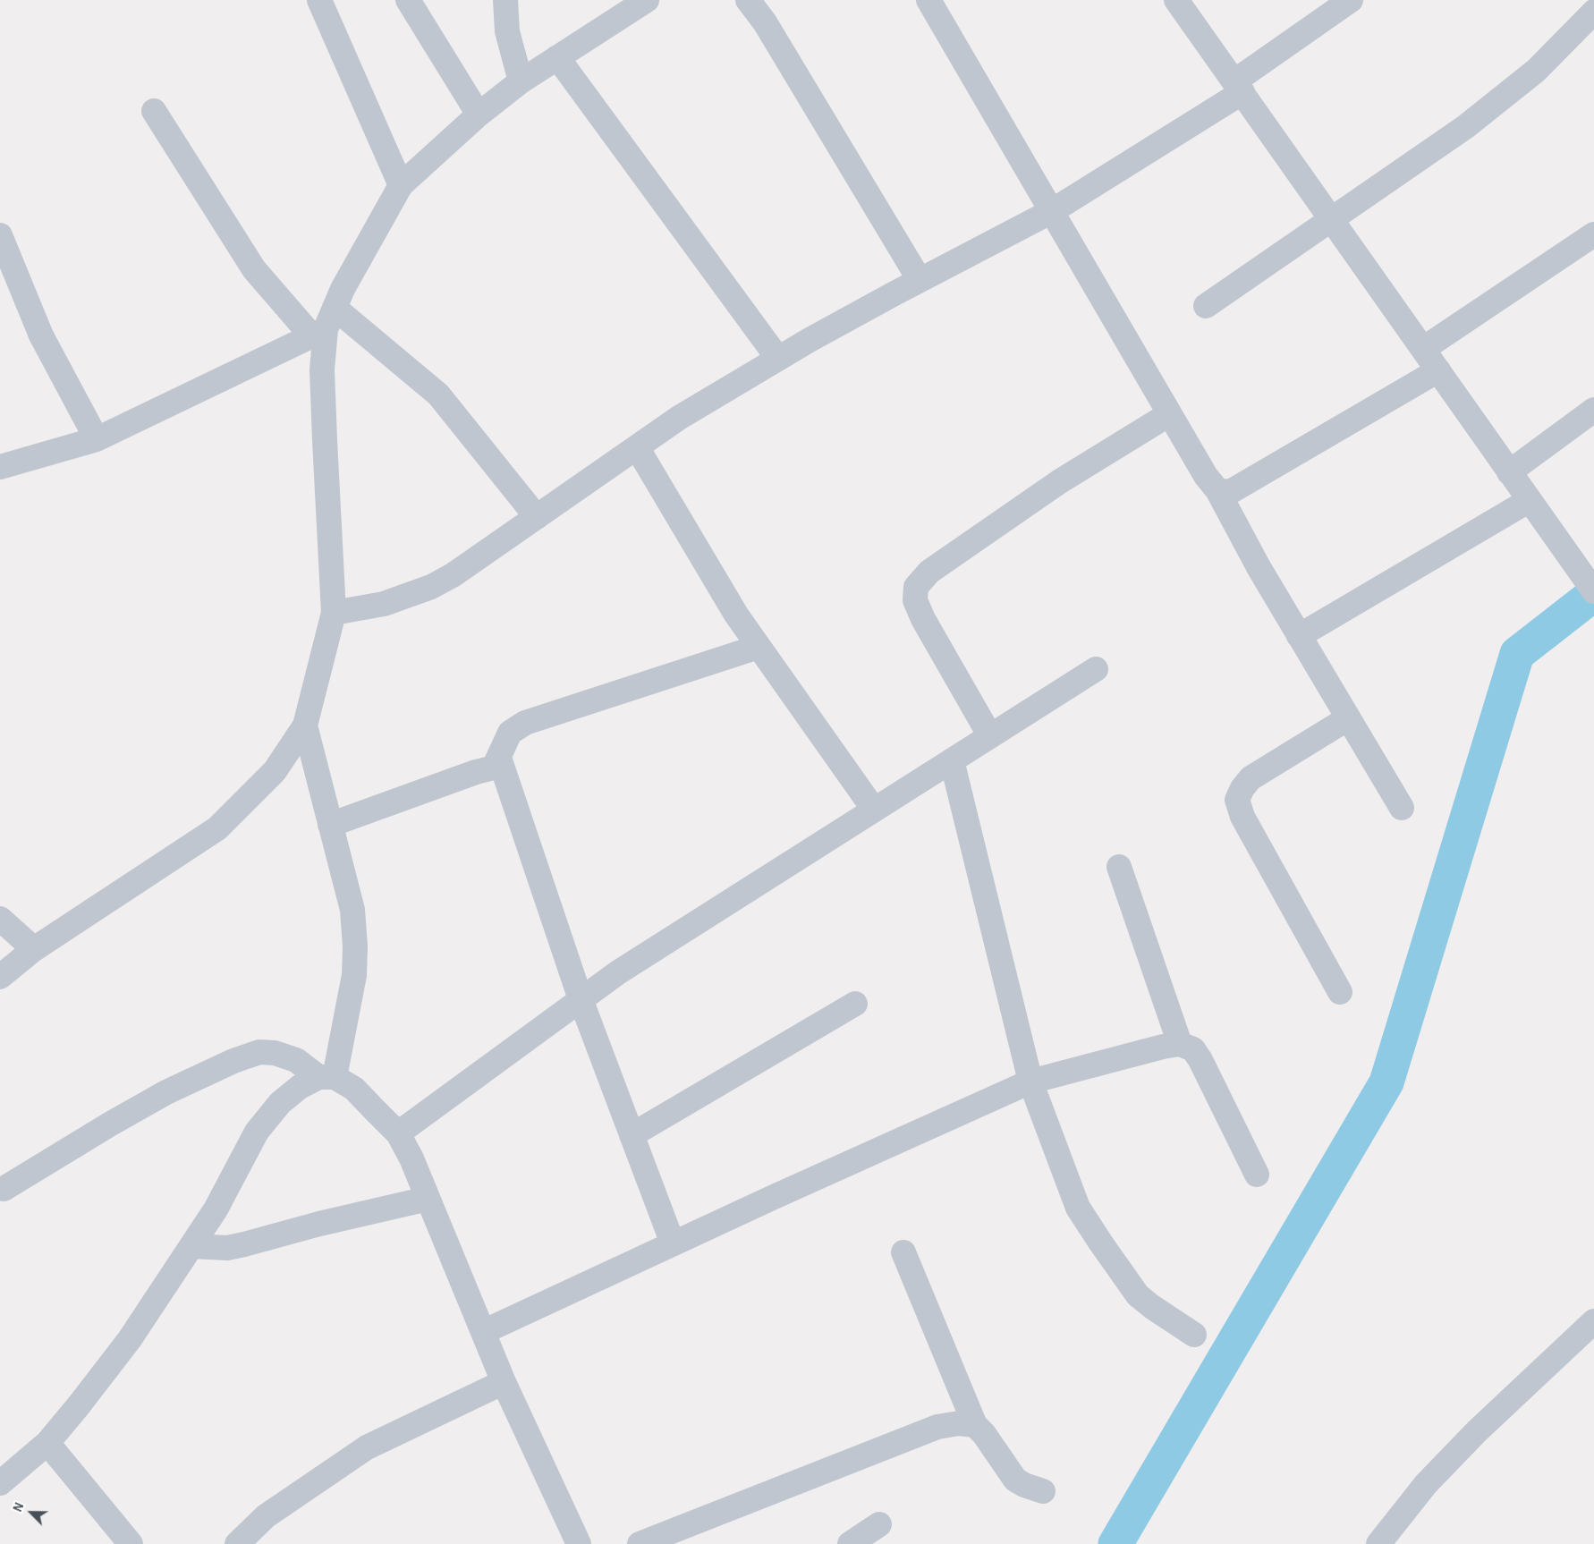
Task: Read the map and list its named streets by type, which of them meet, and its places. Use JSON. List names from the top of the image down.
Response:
{
  "north": "top left"
}
